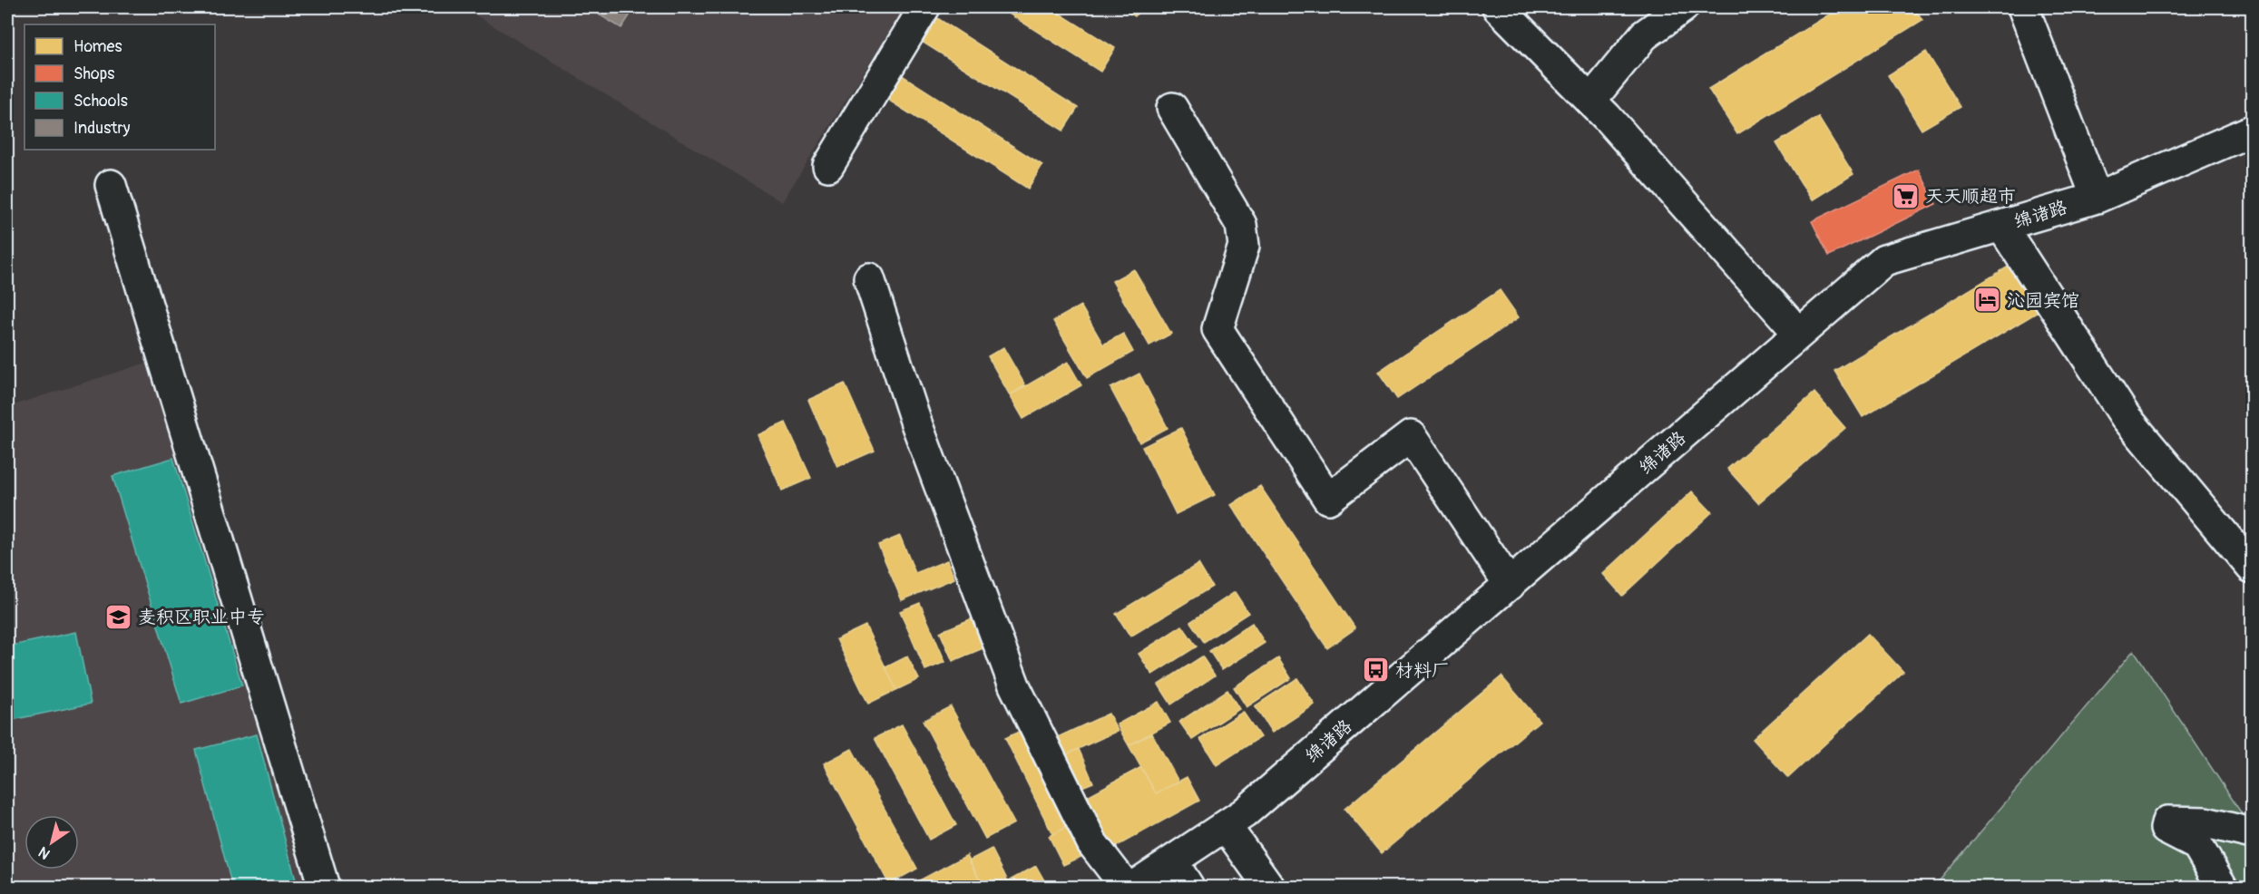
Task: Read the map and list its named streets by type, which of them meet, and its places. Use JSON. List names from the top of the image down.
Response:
{
  "streets": {
    "street": ["绵诸路"]
  },
  "places": {
    "supermarket": ["天天顺超市"],
    "hotel": ["沁园宾馆"],
    "school or university": ["麦积区职业中专"],
    "bus stop": ["材料厂"]
  },
  "legend": [
    "Homes",
    "Shops",
    "Schools",
    "Industry"
  ],
  "north": "bottom left"
}
